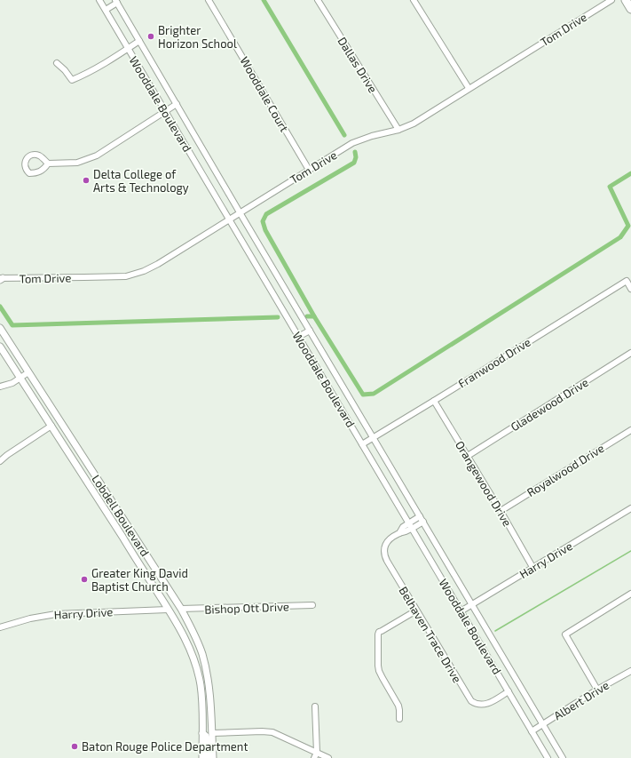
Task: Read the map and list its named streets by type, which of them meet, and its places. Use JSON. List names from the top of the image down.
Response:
{
  "streets": {
    "main road": ["Lobdell Boulevard"],
    "street": [
      "Tom Drive",
      "Dallas Drive",
      "Wooddale Court",
      "Wooddale Boulevard",
      "Franwood Drive",
      "Gladewood Drive",
      "Royalwood Drive",
      "Orangewood Drive",
      "Harry Drive",
      "Bishop Ott Drive",
      "Belhaven Trace Drive",
      "Albert Drive"
    ]
  },
  "crossings": [
    ["Tom Drive", "Dallas Drive"],
    ["Tom Drive", "Wooddale Court"],
    ["Tom Drive", "Wooddale Boulevard"],
    ["Wooddale Boulevard", "Franwood Drive"],
    ["Wooddale Boulevard", "Harry Drive"],
    ["Wooddale Boulevard", "Belhaven Trace Drive"],
    ["Wooddale Boulevard", "Albert Drive"],
    ["Franwood Drive", "Orangewood Drive"],
    ["Gladewood Drive", "Orangewood Drive"],
    ["Royalwood Drive", "Orangewood Drive"],
    ["Orangewood Drive", "Harry Drive"],
    ["Lobdell Boulevard", "Harry Drive"],
    ["Lobdell Boulevard", "Bishop Ott Drive"]
  ],
  "places": [
    "Brighter Horizon School",
    "Delta College of Arts & Technology",
    "Greater King David Baptist Church",
    "Baton Rouge Police Department"
  ]
}
